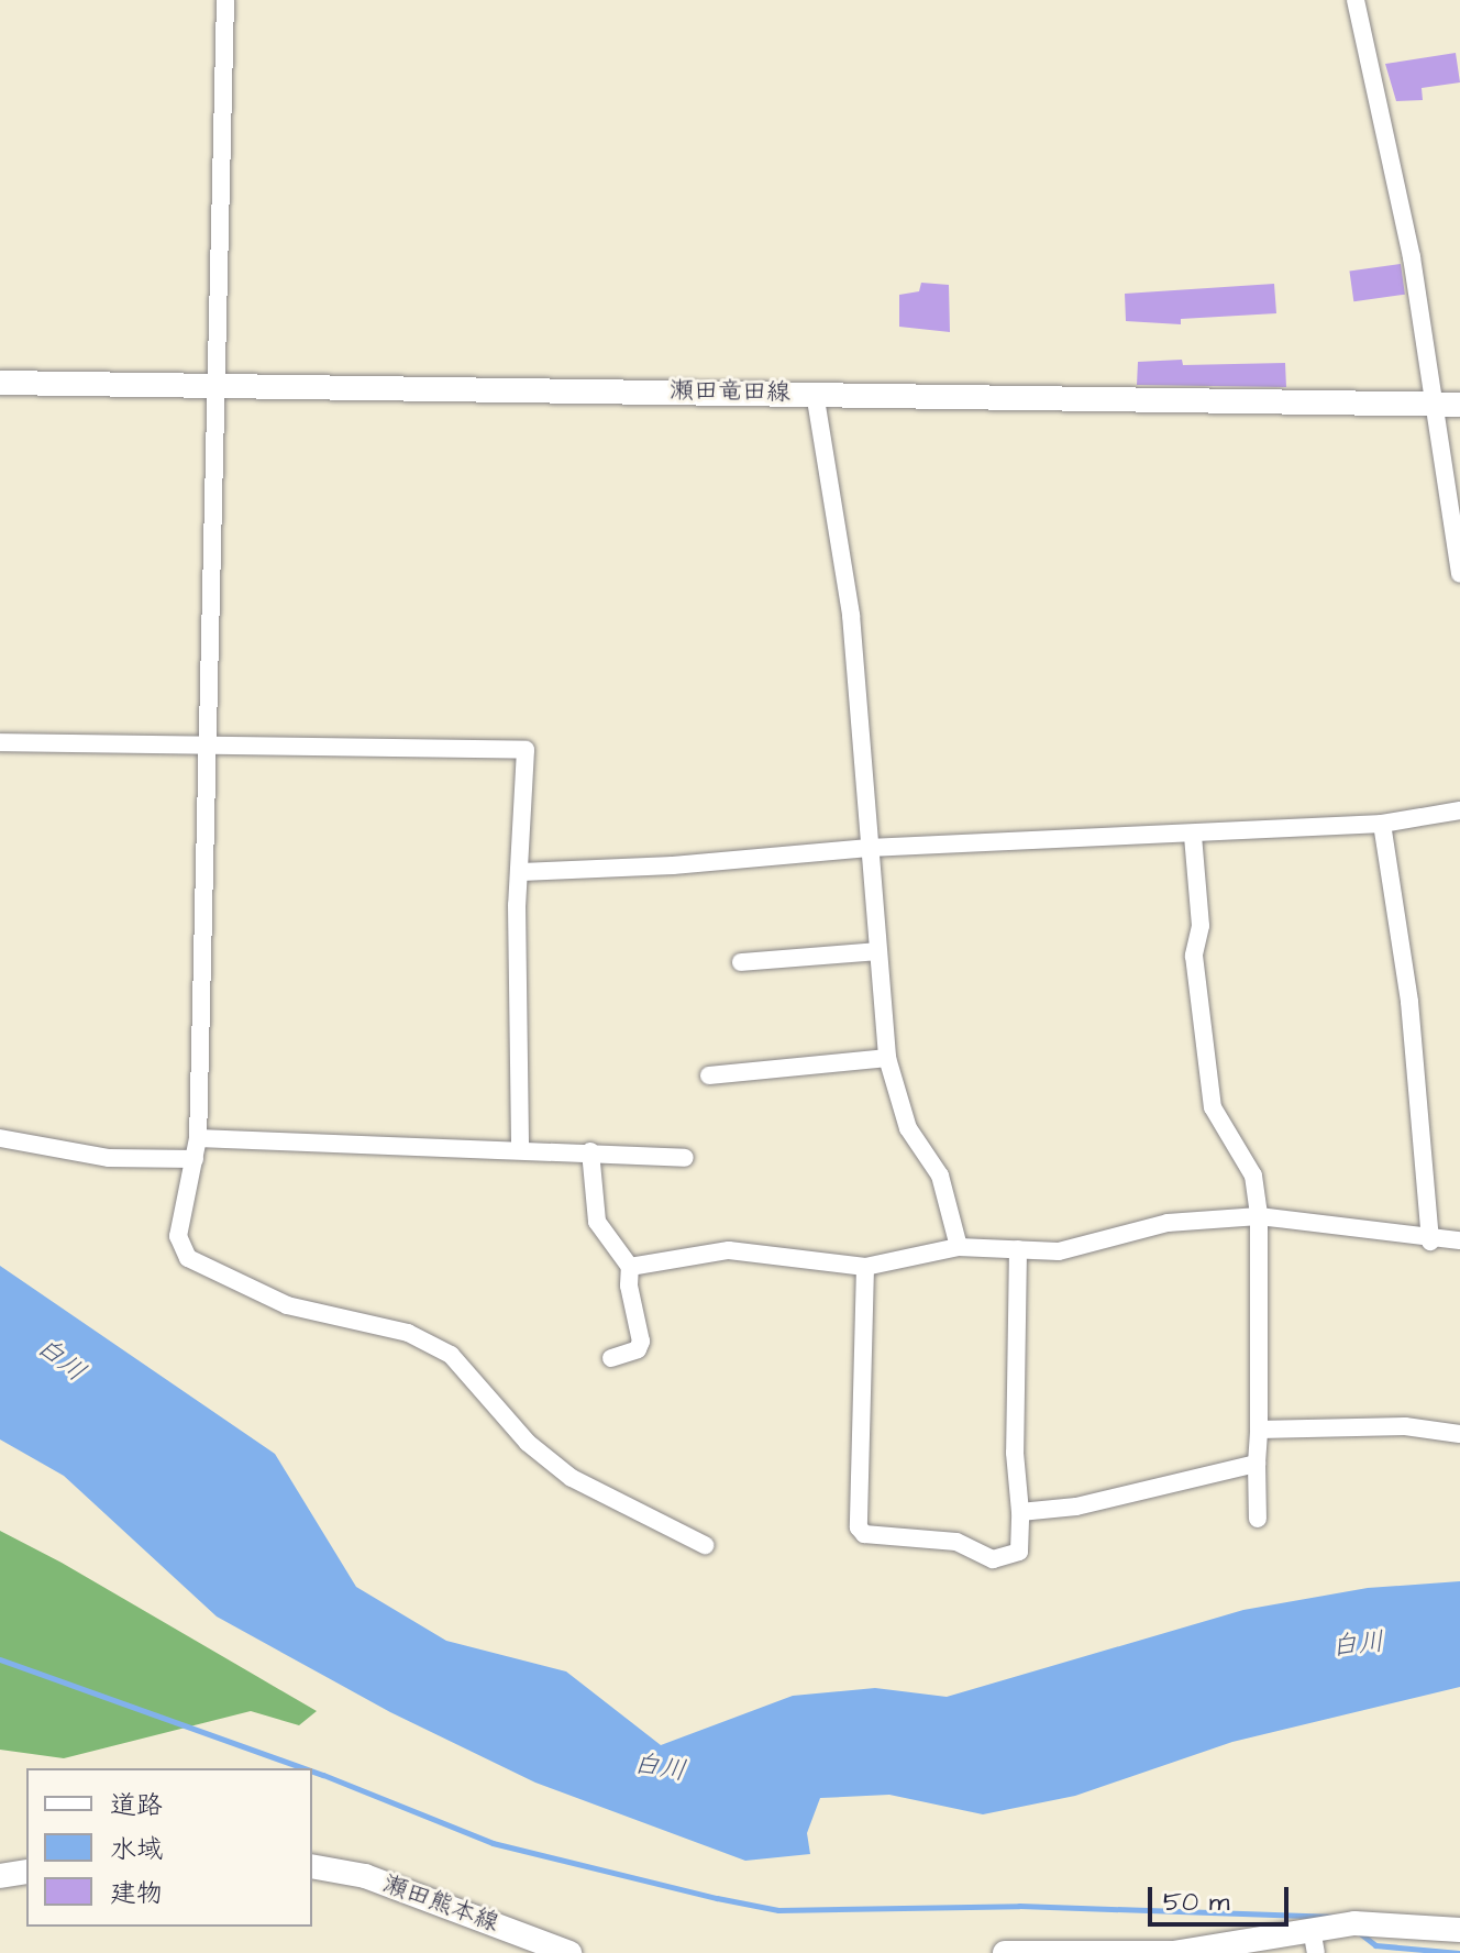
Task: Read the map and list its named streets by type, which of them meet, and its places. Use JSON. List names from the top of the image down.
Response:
{
  "streets": {
    "main road": ["瀬田竜田線", "瀬田熊本線"]
  },
  "water": ["白川"],
  "legend": ["道路", "水域", "建物"],
  "scale_bar": "50 m"
}
